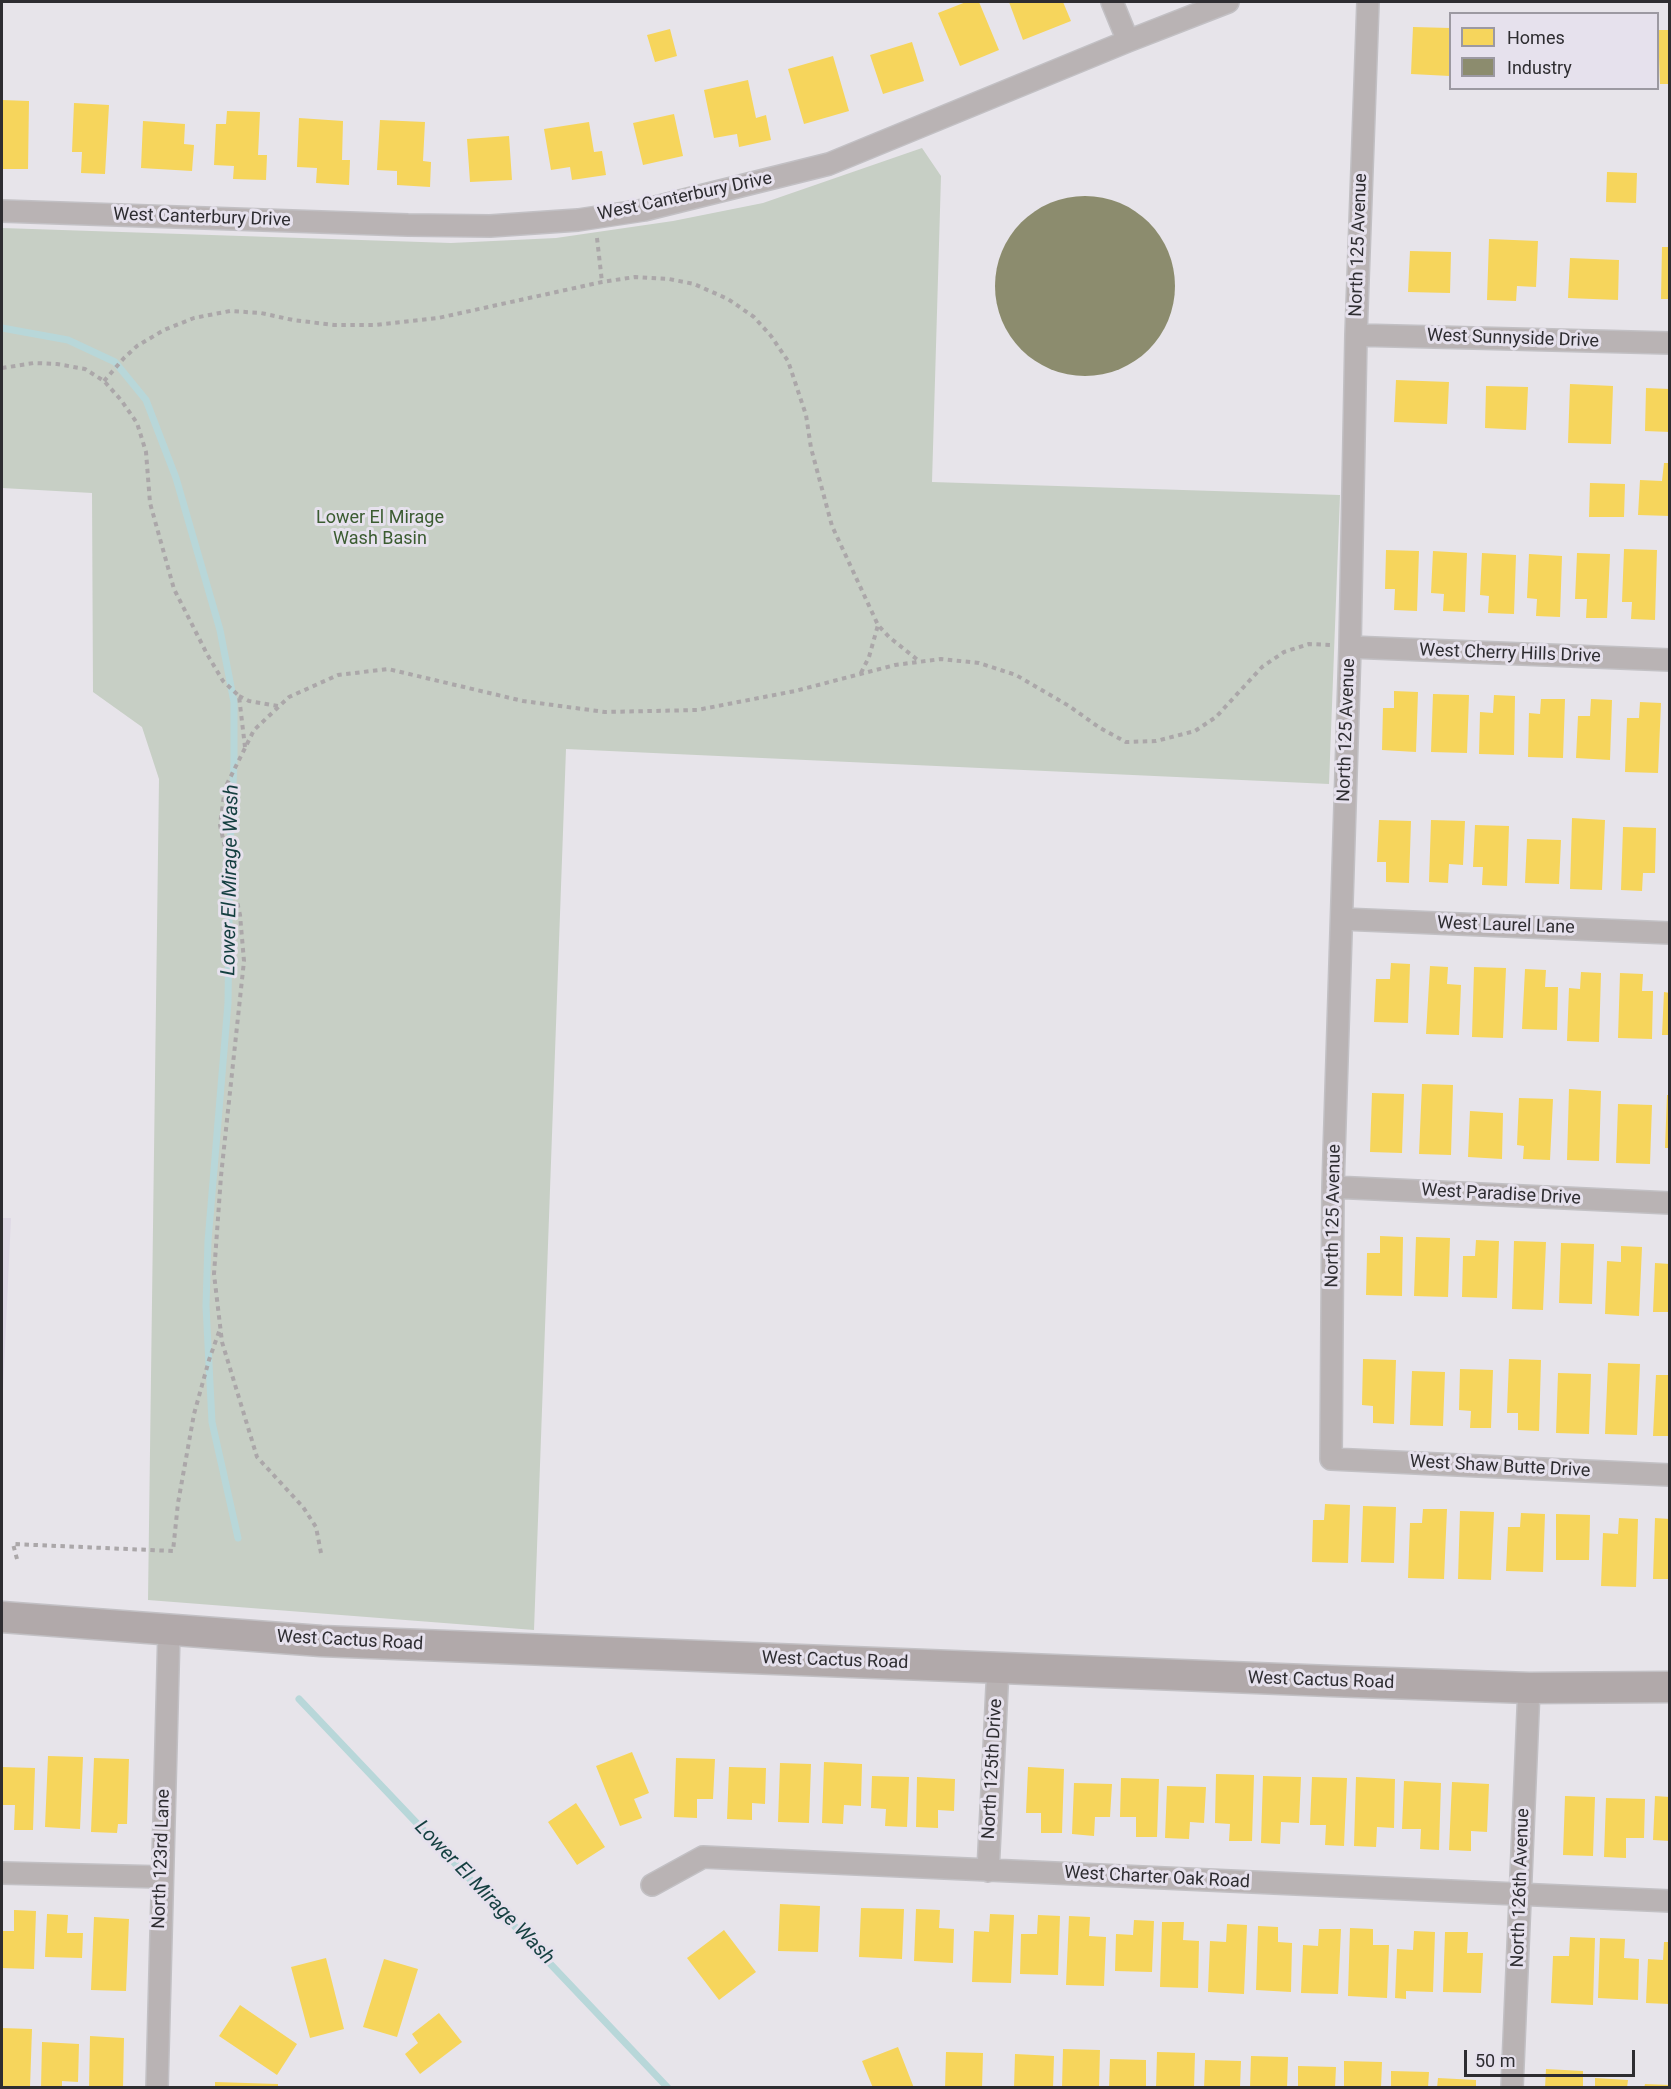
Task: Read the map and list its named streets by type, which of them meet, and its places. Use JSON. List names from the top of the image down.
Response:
{
  "streets": {
    "main road": ["West Cactus Road"],
    "street": [
      "West Canterbury Drive",
      "North 125 Avenue",
      "West Sunnyside Drive",
      "West Cherry Hills Drive",
      "West Laurel Lane",
      "West Paradise Drive",
      "West Shaw Butte Drive",
      "North 125th Drive",
      "North 123rd Lane",
      "West Charter Oak Road",
      "North 126th Avenue"
    ]
  },
  "crossings": [
    ["North 125 Avenue", "West Sunnyside Drive"],
    ["North 125 Avenue", "West Cherry Hills Drive"],
    ["North 125 Avenue", "West Laurel Lane"],
    ["North 125 Avenue", "West Paradise Drive"],
    ["North 125 Avenue", "West Shaw Butte Drive"],
    ["West Cactus Road", "North 125th Drive"],
    ["West Cactus Road", "North 123rd Lane"],
    ["West Cactus Road", "North 126th Avenue"],
    ["North 125th Drive", "West Charter Oak Road"],
    ["West Charter Oak Road", "North 126th Avenue"]
  ],
  "water": ["Lower El Mirage Wash"],
  "parks": ["Lower El Mirage Wash Basin"],
  "legend": ["Homes", "Industry"],
  "scale_bar": "50 m"
}
